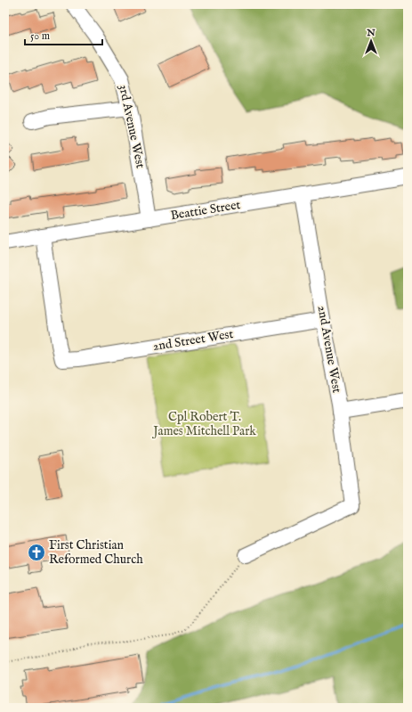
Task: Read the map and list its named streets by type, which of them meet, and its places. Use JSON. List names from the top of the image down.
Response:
{
  "streets": {
    "street": [
      "3rd Avenue West",
      "Beattie Street",
      "2nd Street West",
      "2nd Avenue West"
    ]
  },
  "crossings": [
    ["3rd Avenue West", "Beattie Street"],
    ["Beattie Street", "2nd Street West"],
    ["Beattie Street", "2nd Avenue West"],
    ["2nd Street West", "2nd Avenue West"]
  ],
  "parks": ["Cpl Robert T. James Mitchell Park"],
  "places": {
    "church": ["First Christian Reformed Church"]
  },
  "scale_bar": "50 m",
  "north": "top"
}
